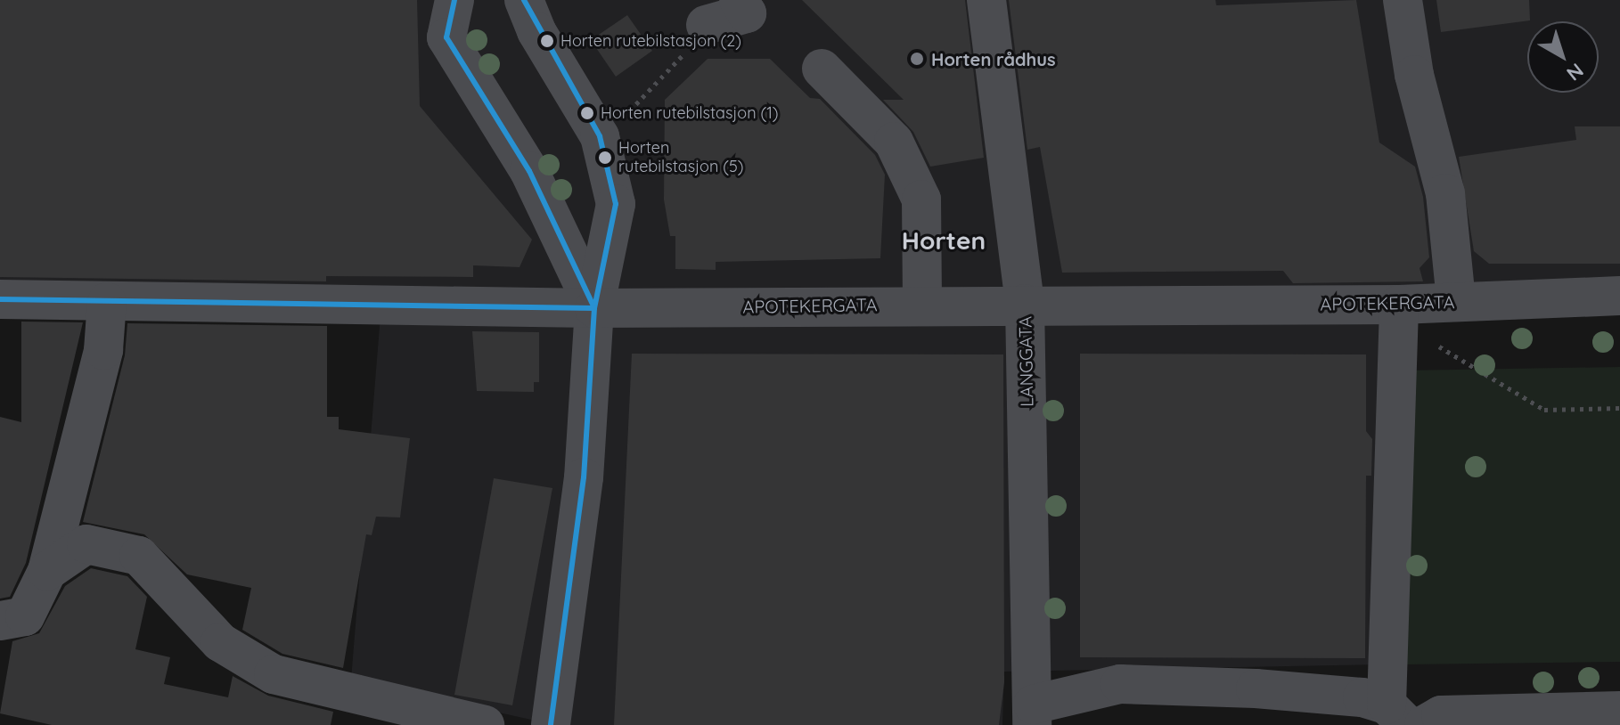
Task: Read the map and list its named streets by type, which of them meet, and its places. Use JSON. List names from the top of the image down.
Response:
{
  "streets": {
    "street": ["APOTEKERGATA", "LANGGATA"]
  },
  "crossings": [
    ["APOTEKERGATA", "LANGGATA"]
  ],
  "districts": ["Horten"],
  "places": [
    "Horten rutebilstasjon (2)",
    "Horten rådhus",
    "Horten rutebilstasjon (1)",
    "Horten rutebilstasjon (5)"
  ],
  "north": "bottom right"
}
